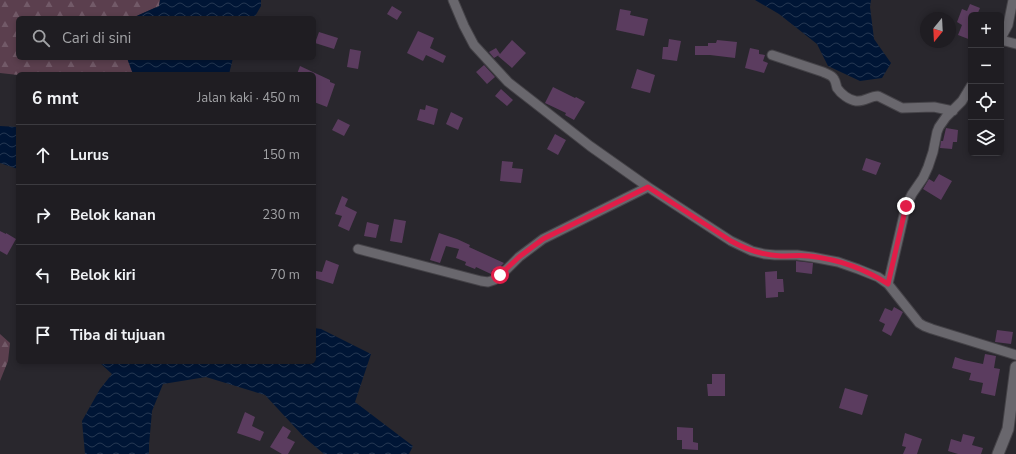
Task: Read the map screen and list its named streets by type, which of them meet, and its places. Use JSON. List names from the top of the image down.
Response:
{
  "north": "bottom",
  "page": {
    "map_buttons": ["+", "−"],
    "search": "Cari di sini",
    "heading": ["6 mnt", "Jalan kaki · 450 m"],
    "list": [
      ["Lurus", "150 m"],
      ["Belok kanan", "230 m"],
      ["Belok kiri", "70 m"],
      "Tiba di tujuan"
    ]
  }
}
